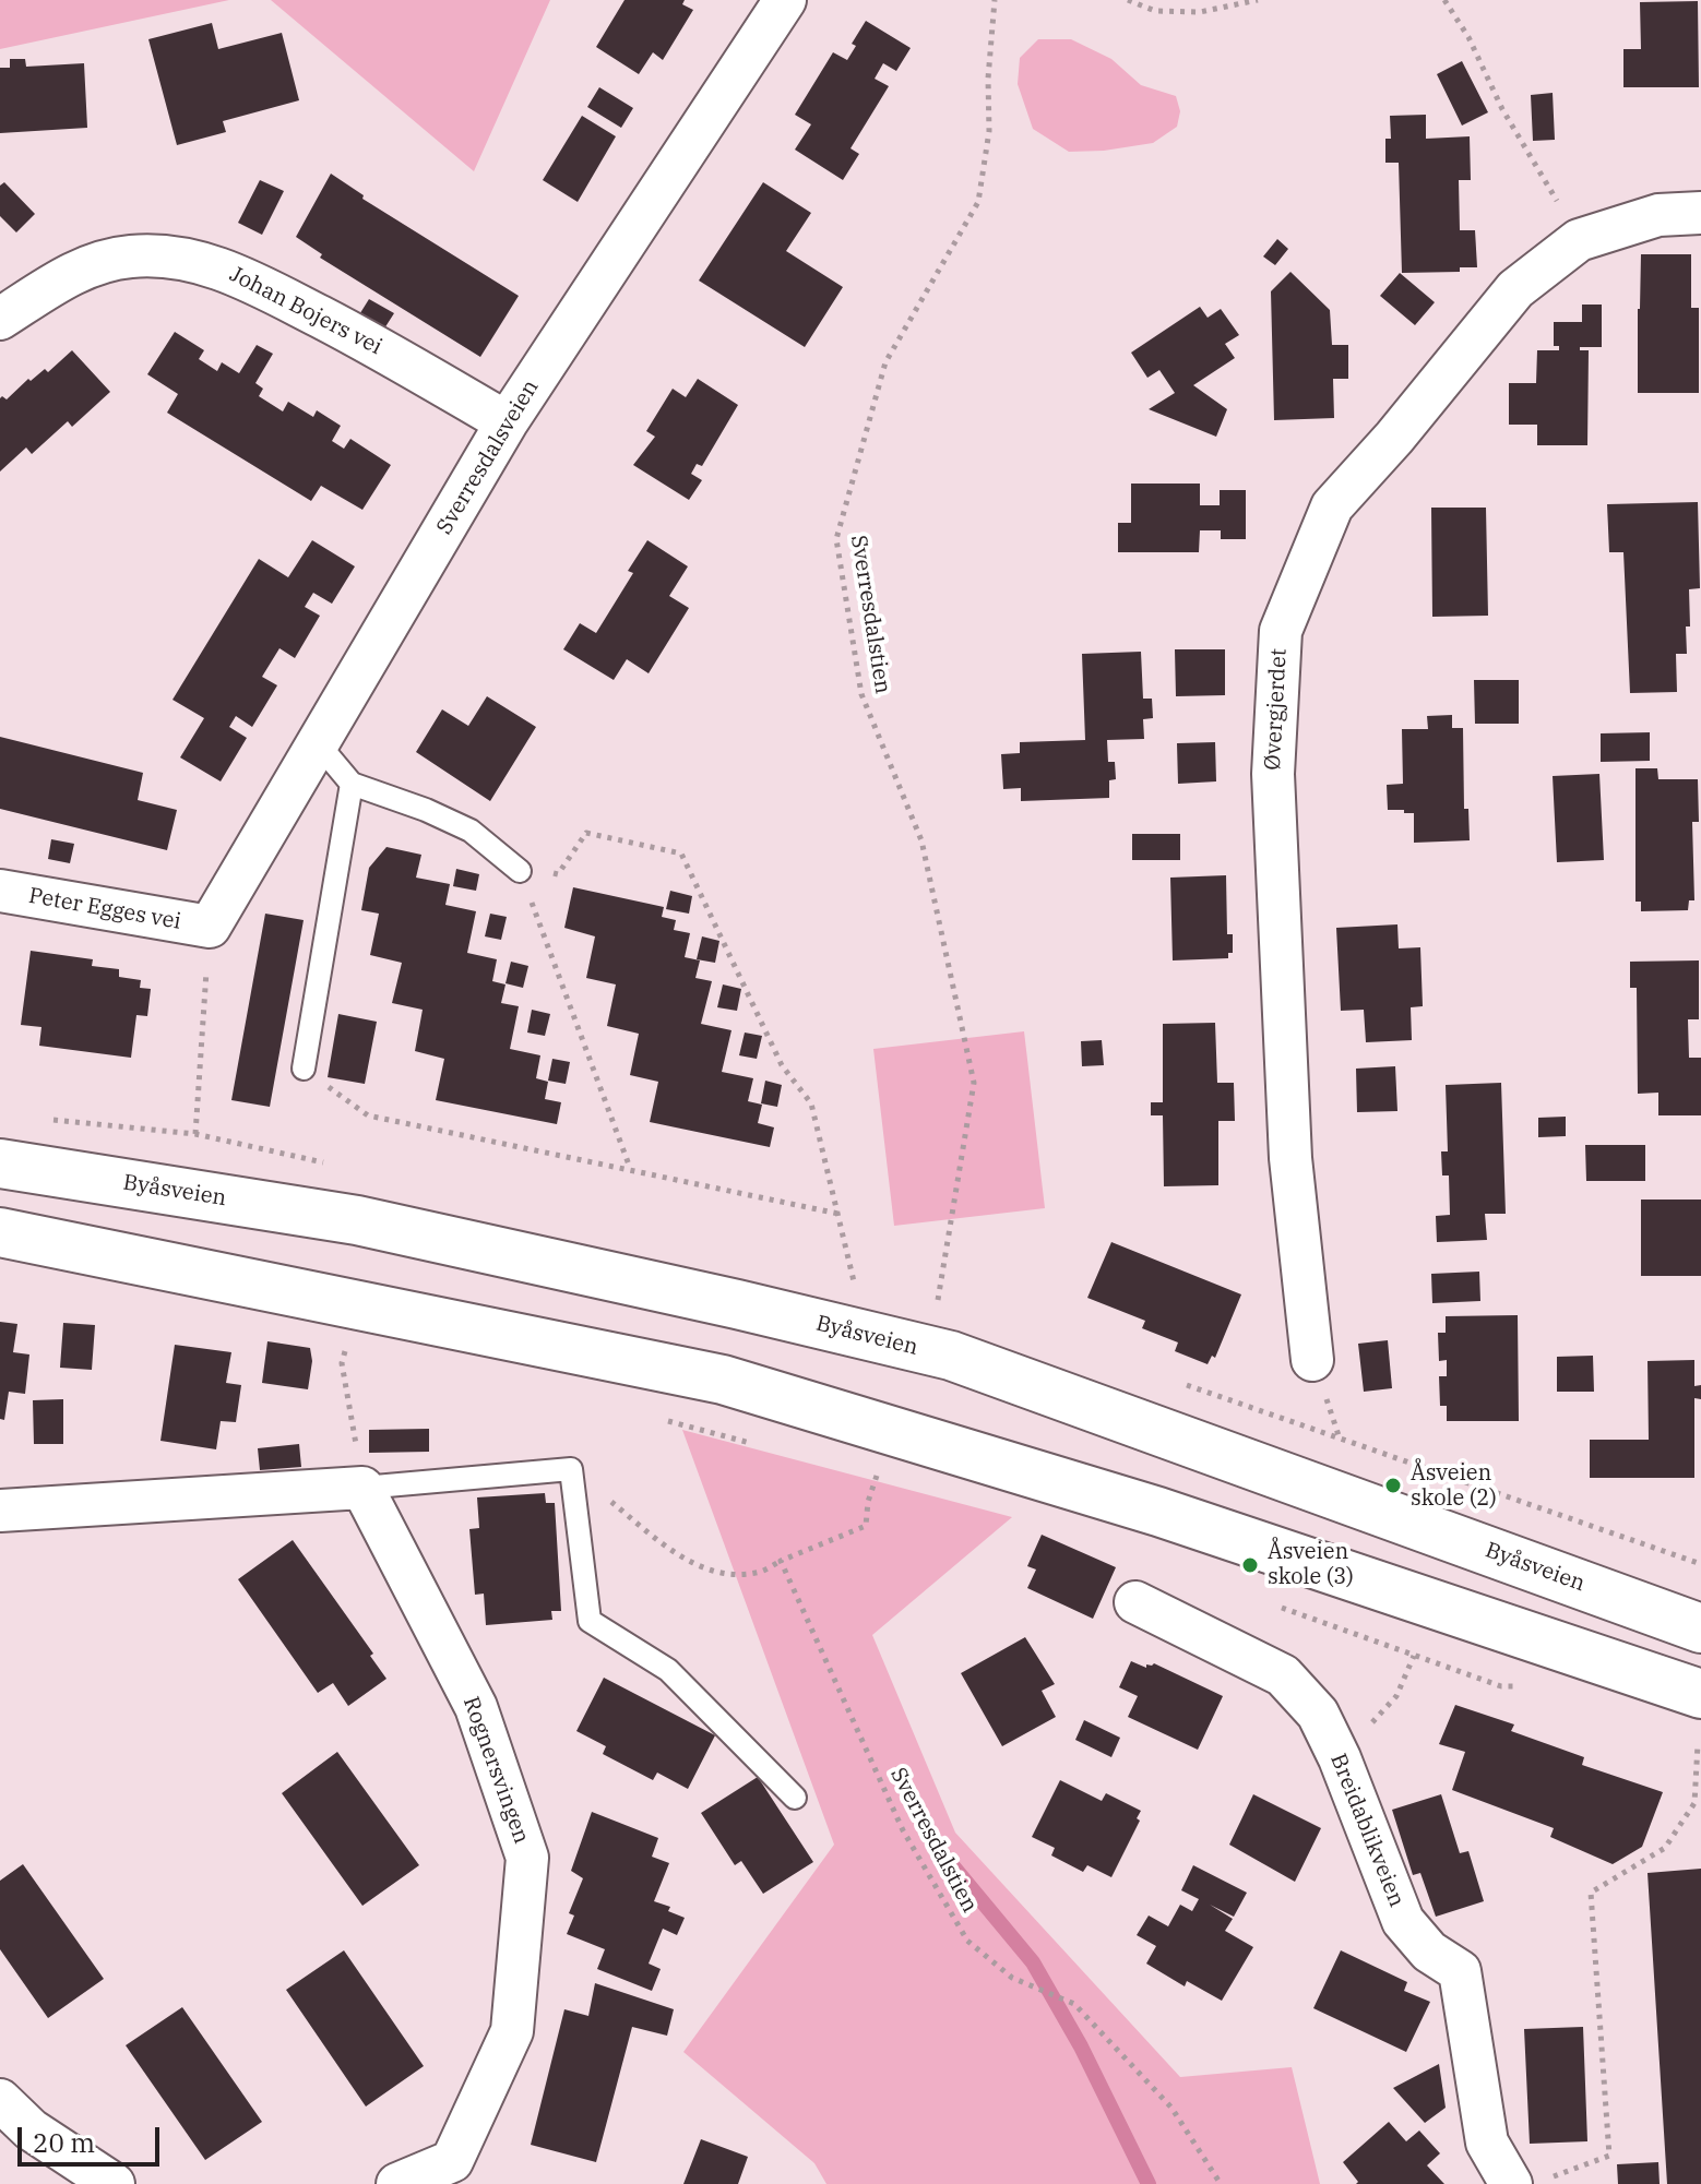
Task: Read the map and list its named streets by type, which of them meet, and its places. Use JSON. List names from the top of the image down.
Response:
{
  "streets": {
    "main road": ["Byåsveien"],
    "street": [
      "Johan Bojers vei",
      "Sverresdalsveien",
      "Øvergjerdet",
      "Peter Egges vei",
      "Rognersvingen",
      "Breidablikveien"
    ],
    "path": ["Sverresdalstien"]
  },
  "crossings": [
    ["Johan Bojers vei", "Sverresdalsveien"],
    ["Sverresdalsveien", "Peter Egges vei"]
  ],
  "places": ["Åsveien skole (2)", "Åsveien skole (3)"],
  "scale_bar": "20 m"
}
